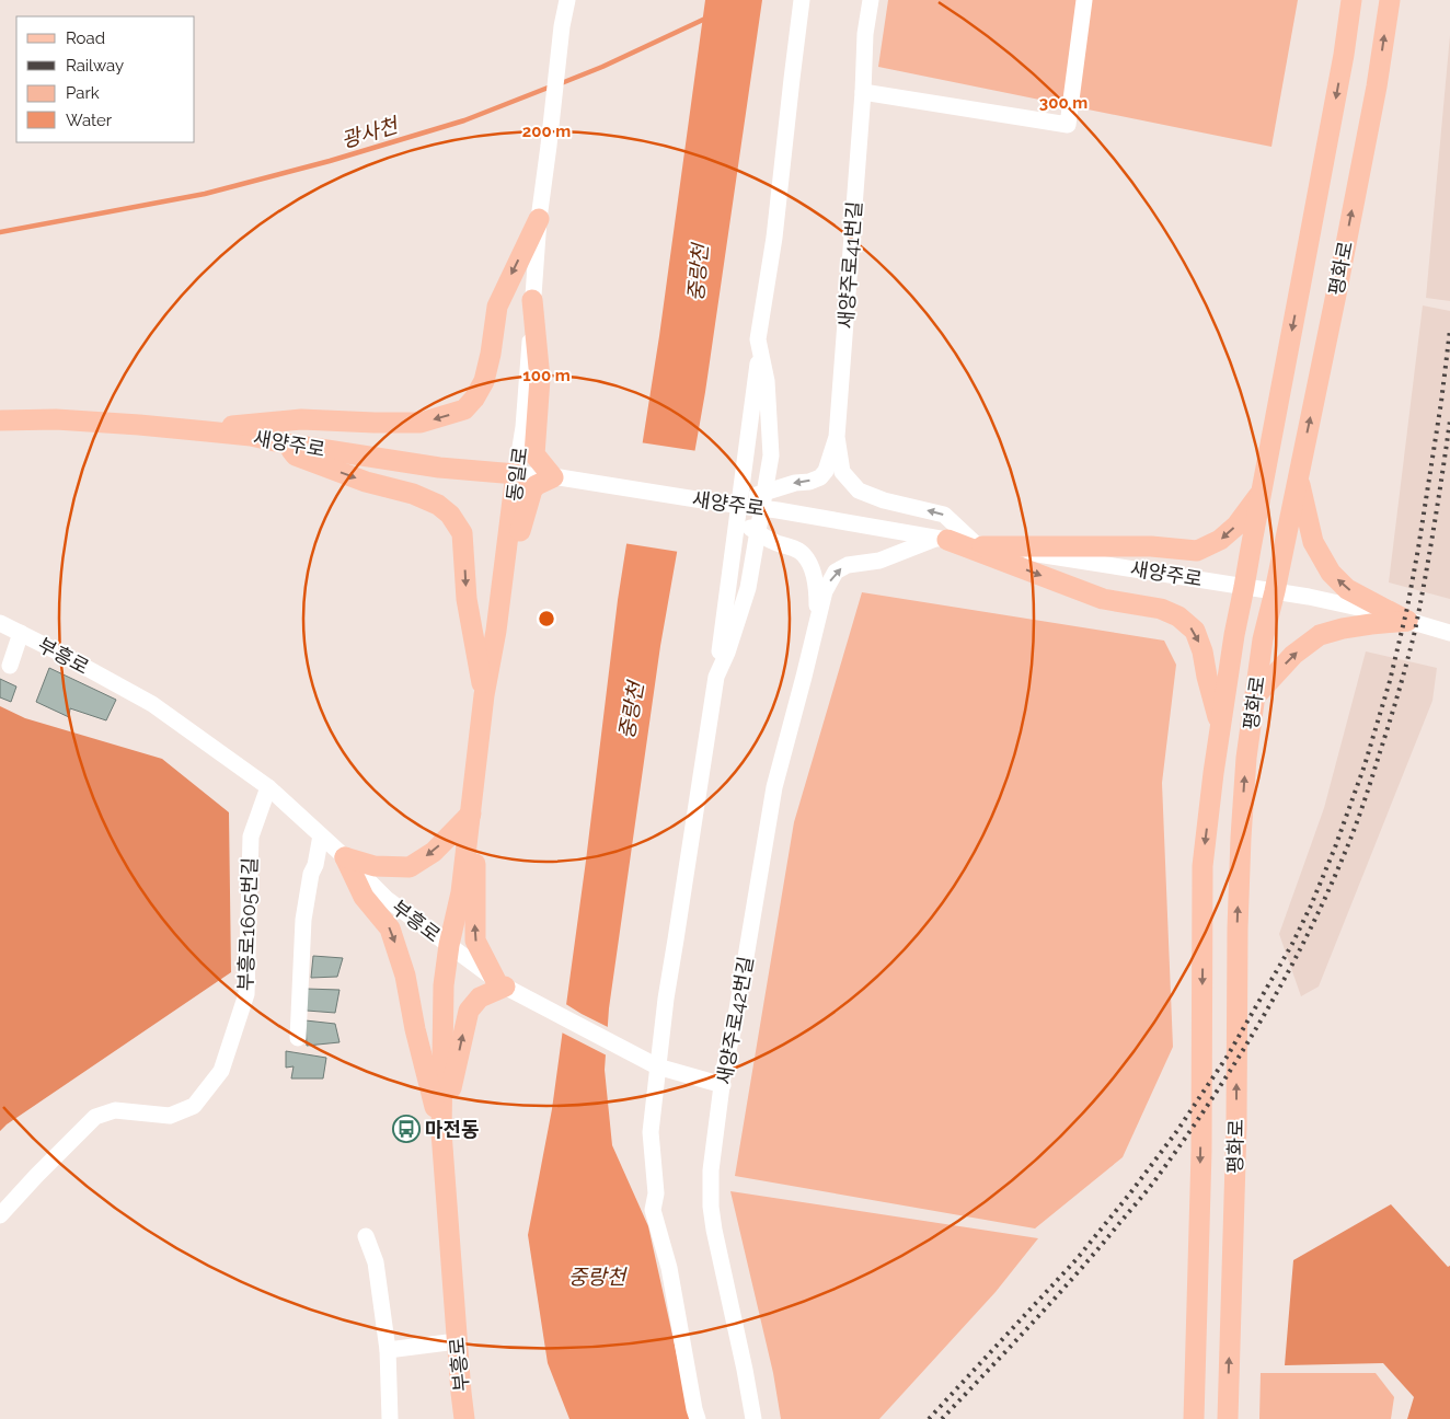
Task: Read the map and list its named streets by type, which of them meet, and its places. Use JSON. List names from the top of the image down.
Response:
{
  "streets": {
    "main road": [
      "평화로",
      "새양주로",
      "동일로",
      "부흥로"
    ],
    "street": ["새양주로41번길", "부흥로1605번길", "새양주로42번길"]
  },
  "crossings": [
    ["평화로", "새양주로"],
    ["새양주로", "동일로"],
    ["동일로", "부흥로"],
    ["부흥로", "부흥로1605번길"]
  ],
  "water": ["광사천", "중랑천"],
  "places": {
    "bus stop": ["마전동"]
  },
  "legend": [
    "Road",
    "Railway",
    "Park",
    "Water"
  ],
  "rings": ["300 m", "200 m", "100 m"]
}
